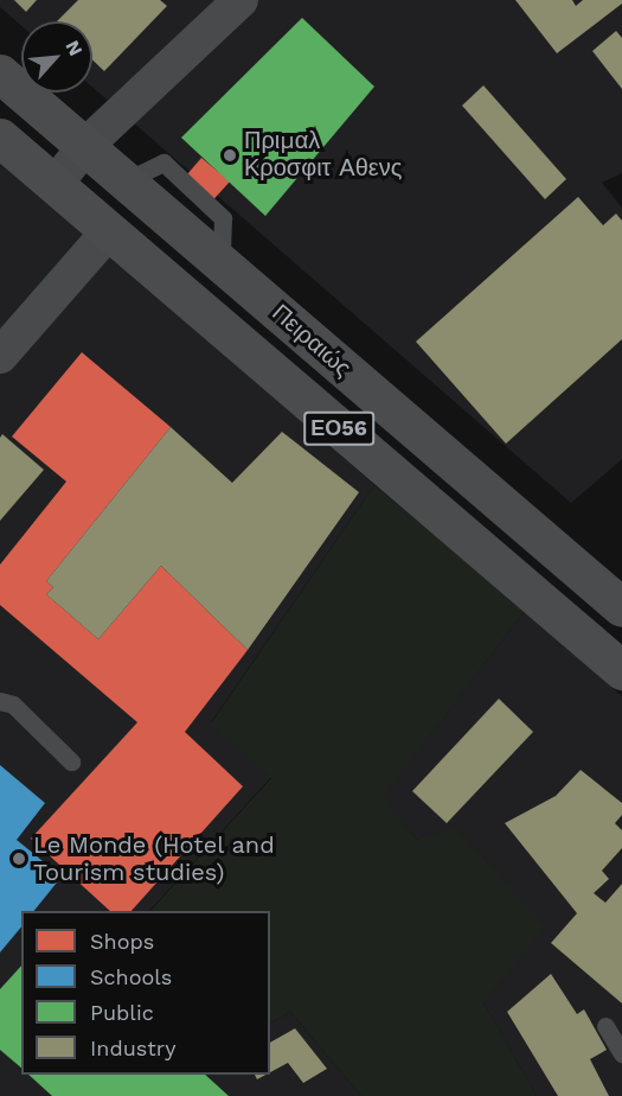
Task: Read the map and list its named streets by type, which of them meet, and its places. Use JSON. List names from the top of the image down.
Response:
{
  "streets": {
    "main road": ["Πειραιώς", "ΕΟ56"]
  },
  "places": ["Πριμαλ Κροσφιτ Αθενς", "Le Monde (Hotel and Tourism studies)"],
  "legend": [
    "Shops",
    "Schools",
    "Public",
    "Industry"
  ],
  "north": "top right"
}
